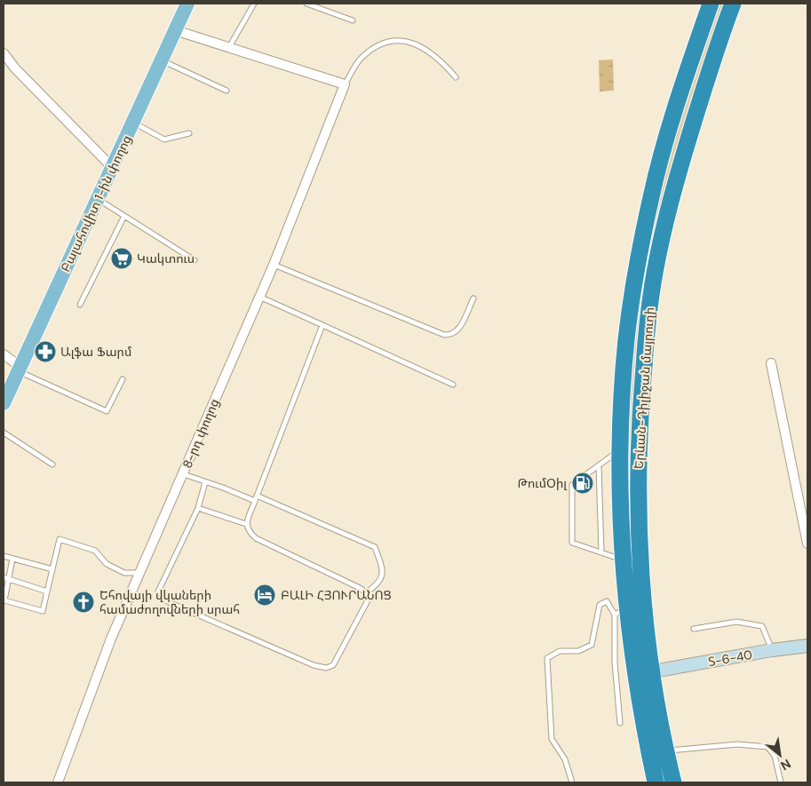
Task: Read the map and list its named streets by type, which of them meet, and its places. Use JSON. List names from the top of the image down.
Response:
{
  "streets": {
    "highway": ["Երևան-Դիլիջան մայրուղի"],
    "main road": ["Բալահովիտ 1-ին փողոց"],
    "street": ["8-րդ փողոց", "Տ-6-40"]
  },
  "crossings": [
    ["Երևան-Դիլիջան մայրուղի", "Տ-6-40"]
  ],
  "places": {
    "supermarket": ["Կակտուս"],
    "pharmacy": ["Ալֆա Ֆարմ"],
    "fuel station": ["ԹումՕիլ"],
    "hotel": ["ԲԱԼԻ ՀՅՈՒՐԱՆՈՑ"],
    "church": ["Եհովայի վկաների համաժողովների սրահ"]
  },
  "north": "bottom right"
}
